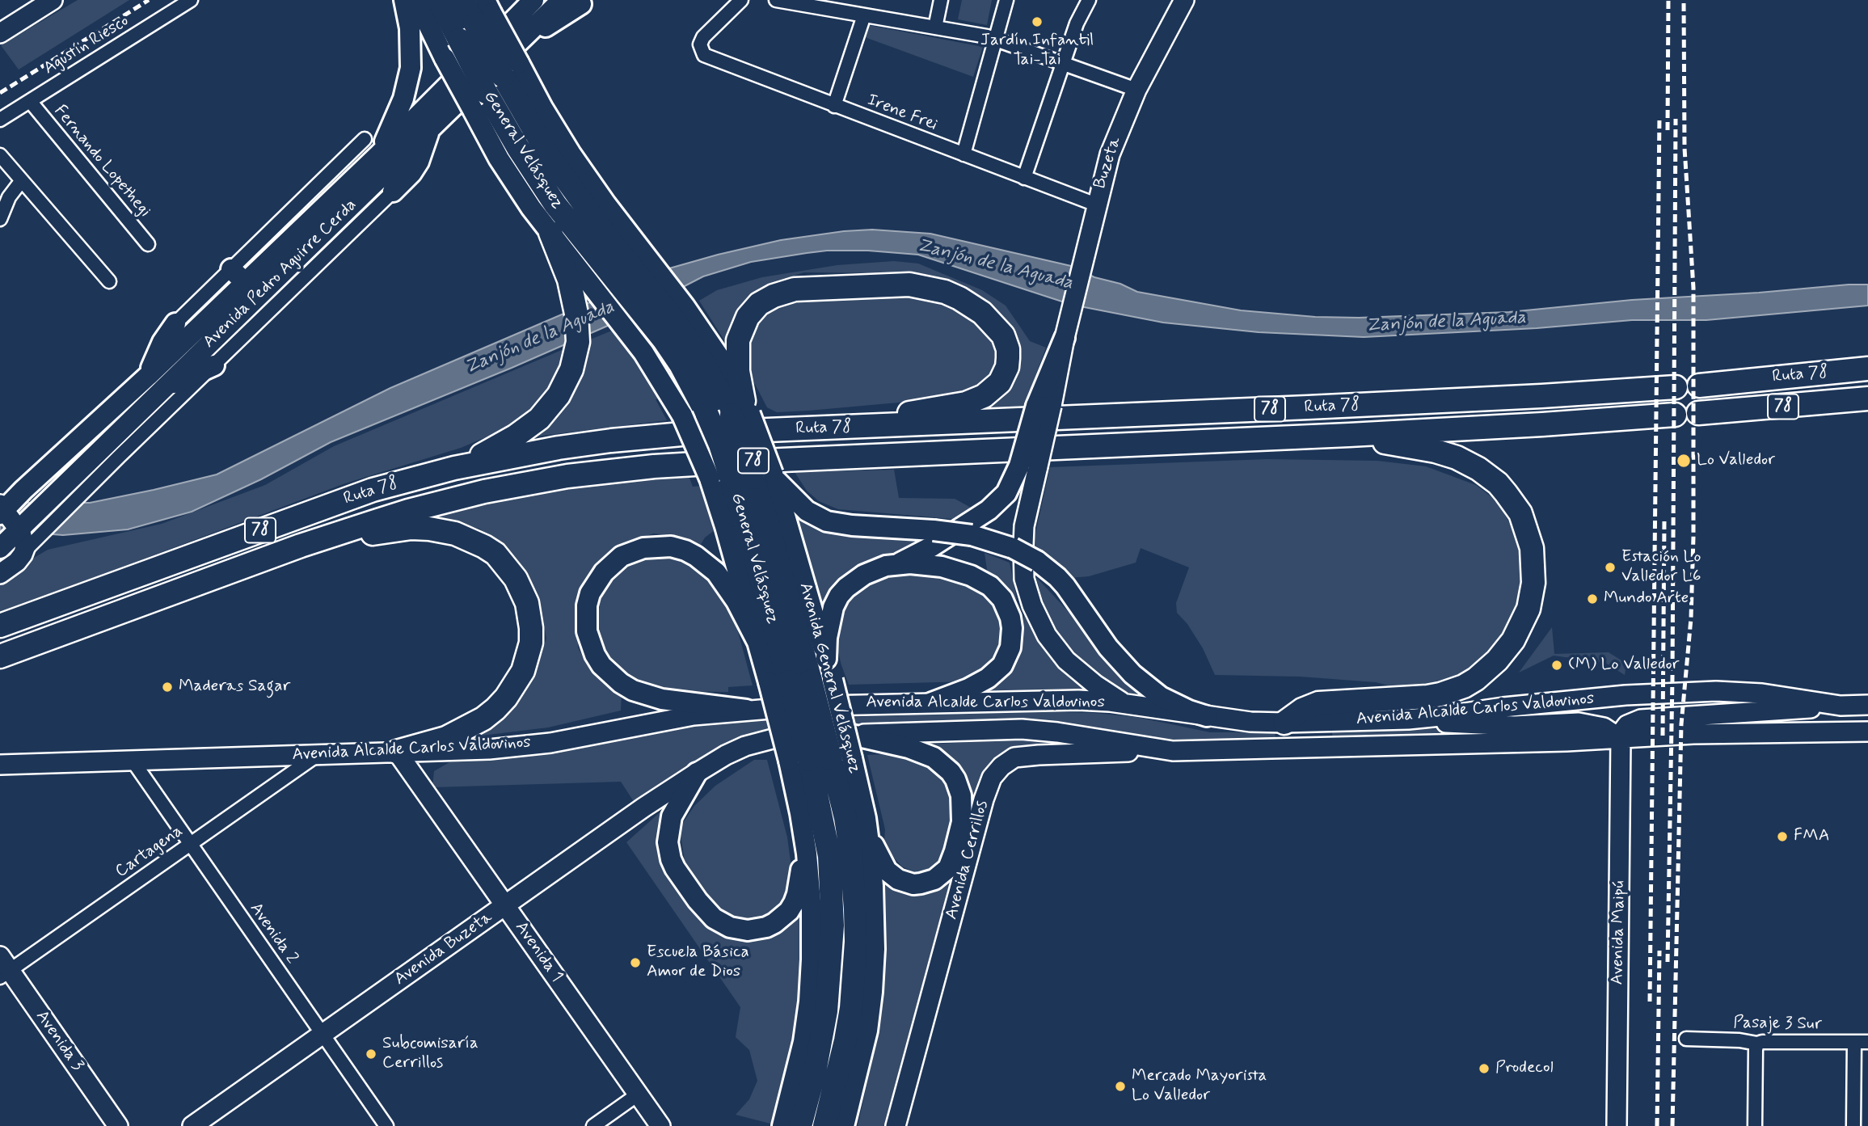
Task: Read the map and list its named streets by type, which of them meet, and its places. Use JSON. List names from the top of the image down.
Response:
{
  "streets": {
    "highway": ["General Velásquez", "Ruta 78", "78"],
    "main road": [
      "Buzeta",
      "Avenida Pedro Aguirre Cerda",
      "Avenida General Velásquez",
      "Avenida Alcalde Carlos Valdovinos",
      "Avenida Cerrillos",
      "Avenida Maipú",
      "Avenida Buzeta",
      "Avenida 1",
      "Avenida 3"
    ],
    "street": [
      "Agustín Riesco",
      "Irene Frei",
      "Fernando Lopethegi",
      "Cartagena",
      "Avenida 2",
      "Pasaje 3 Sur"
    ]
  },
  "crossings": [
    ["Agustín Riesco", "Fernando Lopethegi"],
    ["Irene Frei", "Buzeta"],
    ["General Velásquez", "Avenida General Velásquez"],
    ["Avenida Alcalde Carlos Valdovinos", "Cartagena"],
    ["Avenida Alcalde Carlos Valdovinos", "Avenida Cerrillos"],
    ["Avenida Alcalde Carlos Valdovinos", "Avenida Maipú"],
    ["Avenida Alcalde Carlos Valdovinos", "Avenida 2"],
    ["Avenida Alcalde Carlos Valdovinos", "Avenida Buzeta"],
    ["Avenida Alcalde Carlos Valdovinos", "Avenida 1"],
    ["Cartagena", "Avenida 2"],
    ["Cartagena", "Avenida 3"],
    ["Avenida 2", "Avenida Buzeta"],
    ["Avenida Buzeta", "Avenida 1"]
  ],
  "water": ["Zanjón de la Aguada"],
  "places": [
    "Jardín Infantil Tai-Tai",
    "Lo Valledor",
    "Estación Lo Valledor L6",
    "Mundo Arte",
    "(M) Lo Valledor",
    "Maderas Sagar",
    "FMA",
    "Escuela Básica Amor de Dios",
    "Subcomisaría Cerrillos",
    "Prodecol",
    "Mercado Mayorista Lo Valledor"
  ]
}
